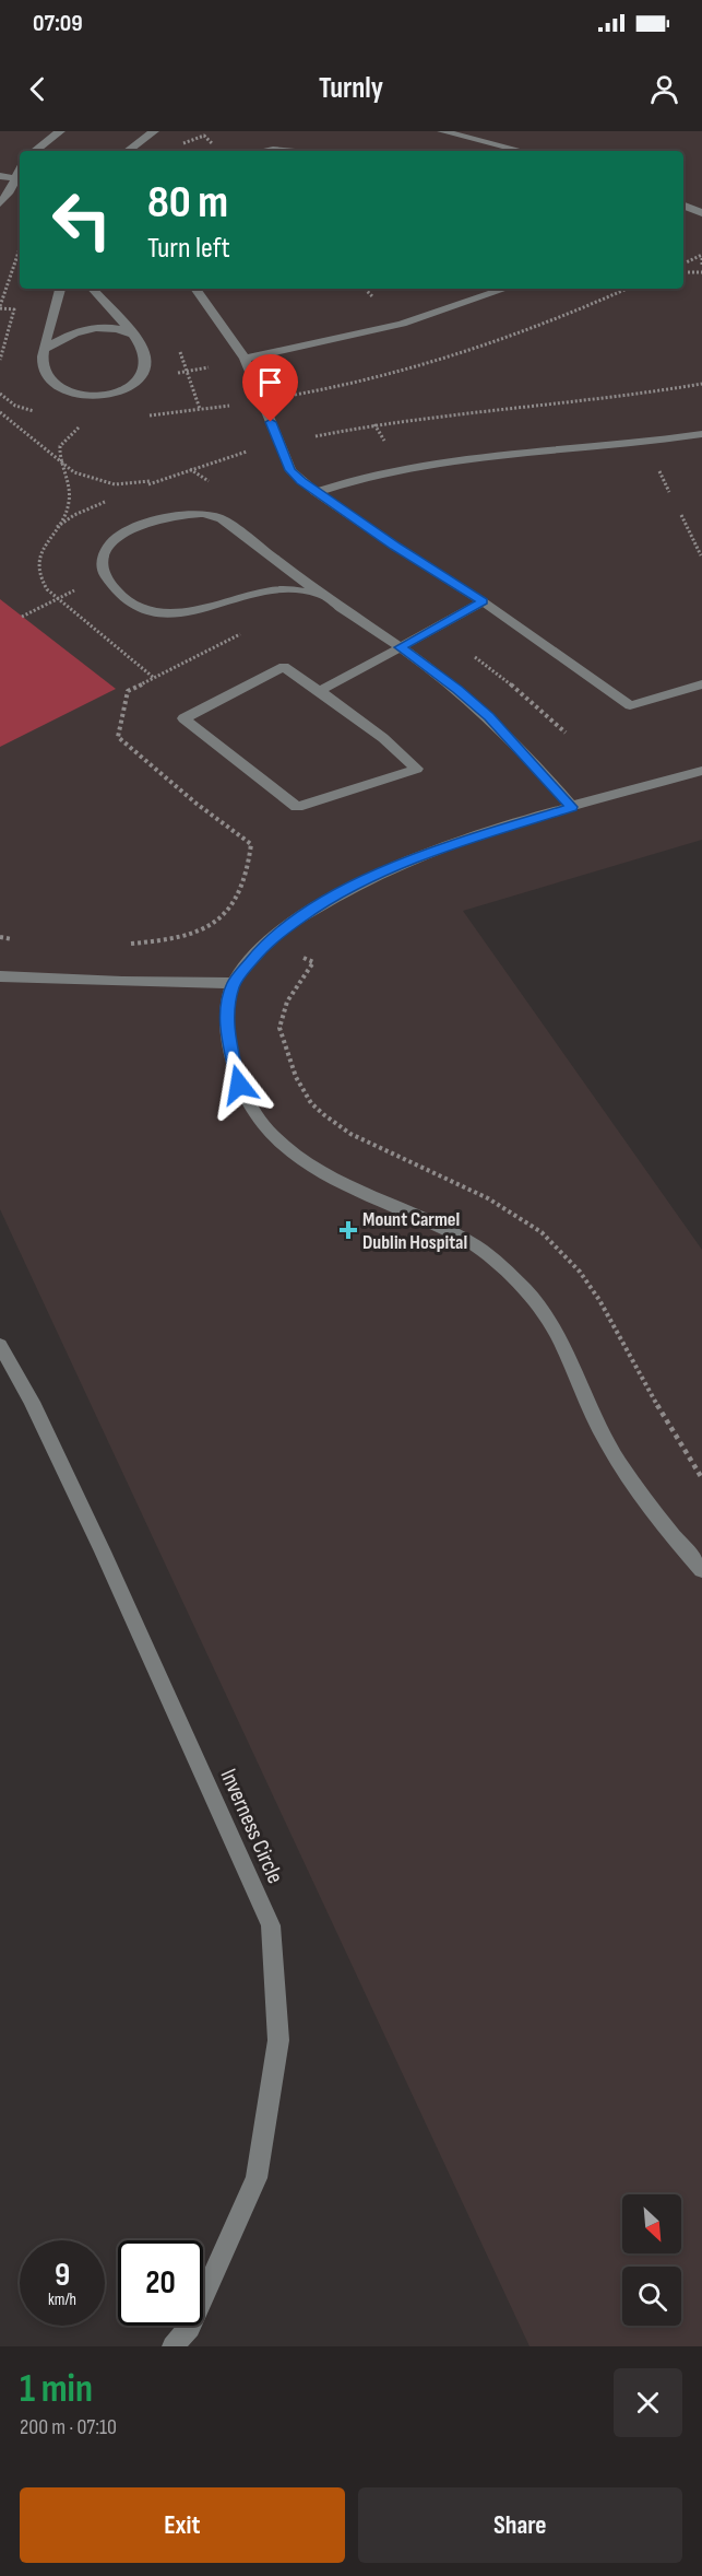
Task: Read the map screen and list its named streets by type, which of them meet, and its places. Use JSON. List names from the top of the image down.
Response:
{
  "streets": {
    "street": ["Inverness Circle"]
  },
  "places": {
    "health": ["Mount Carmel Dublin Hospital"]
  },
  "north": "bottom right",
  "page": {
    "status": "07:09",
    "header": "Turnly",
    "turn": ["80 m", "Turn left"],
    "speed": "9 km/h",
    "limit": "20",
    "heading": ["1 min", "200 m · 07:10"],
    "buttons": ["Exit", "Share"]
  }
}
